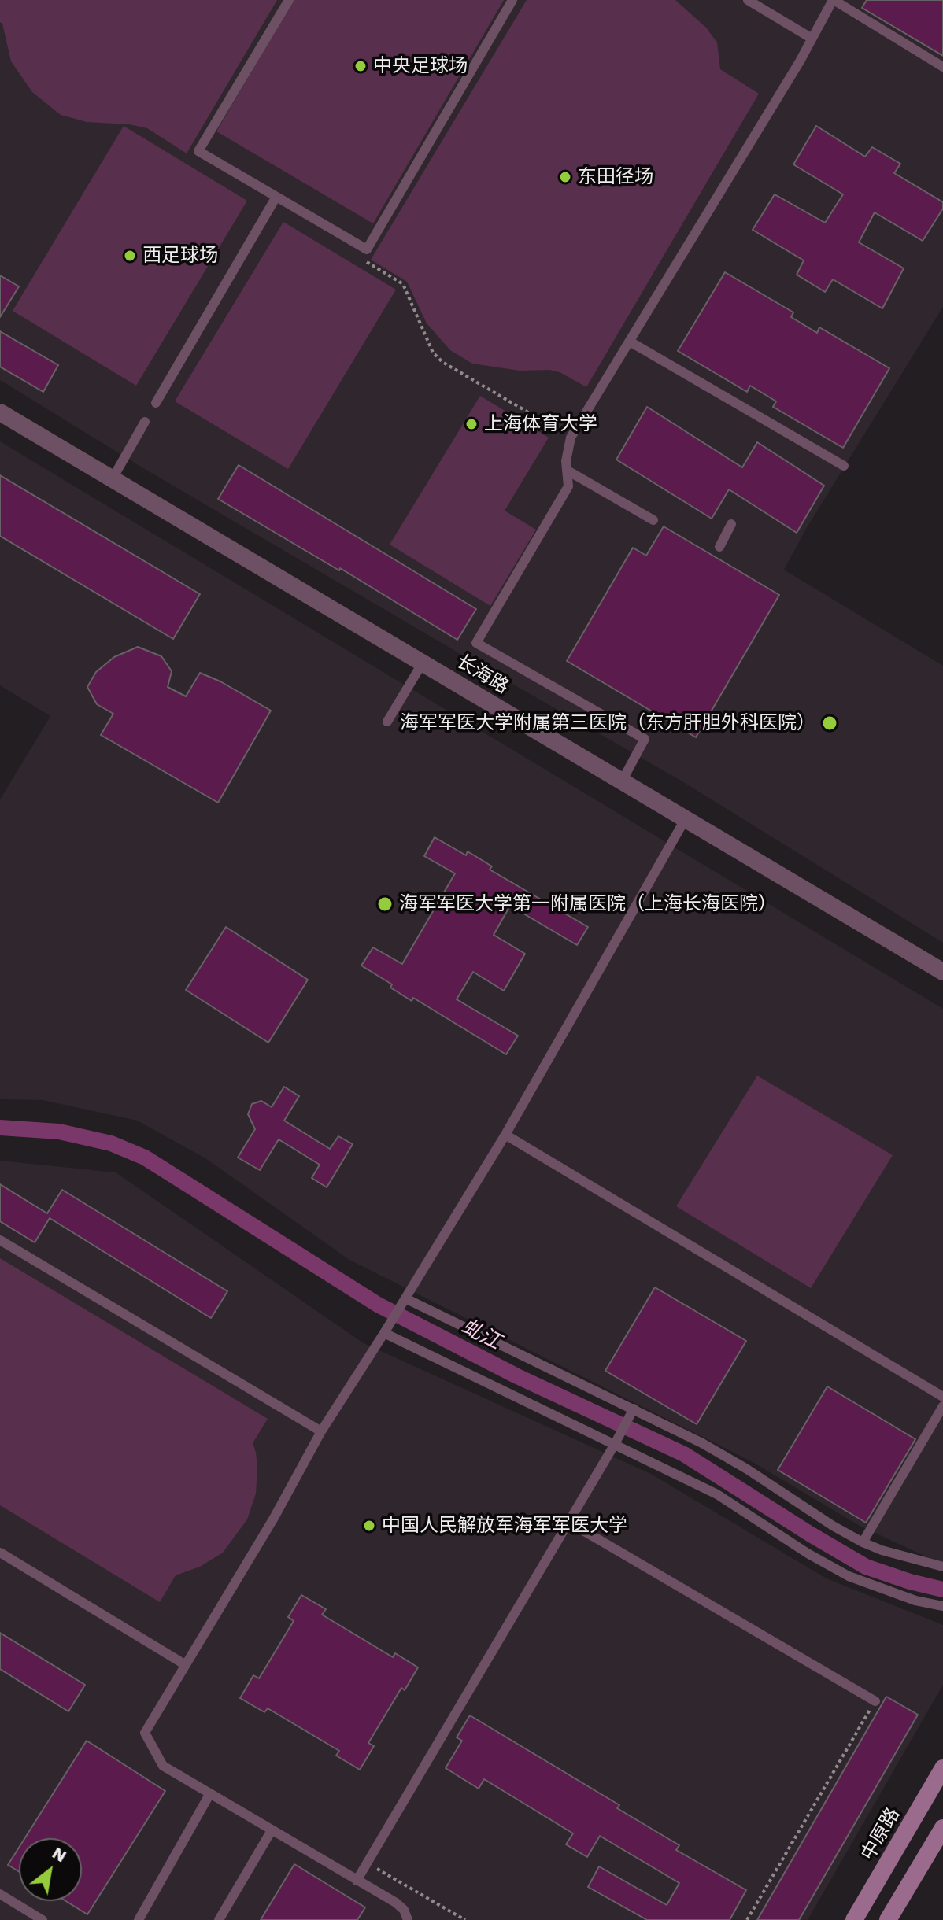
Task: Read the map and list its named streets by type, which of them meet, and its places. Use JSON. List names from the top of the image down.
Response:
{
  "streets": {
    "main road": ["中原路"],
    "street": ["长海路"]
  },
  "water": ["虬江"],
  "places": [
    "中央足球场",
    "东田径场",
    "西足球场",
    "上海体育大学",
    "海军军医大学附属第三医院（东方肝胆外科医院）",
    "海军军医大学第一附属医院（上海长海医院）",
    "中国人民解放军海军军医大学"
  ],
  "north": "top right"
}
